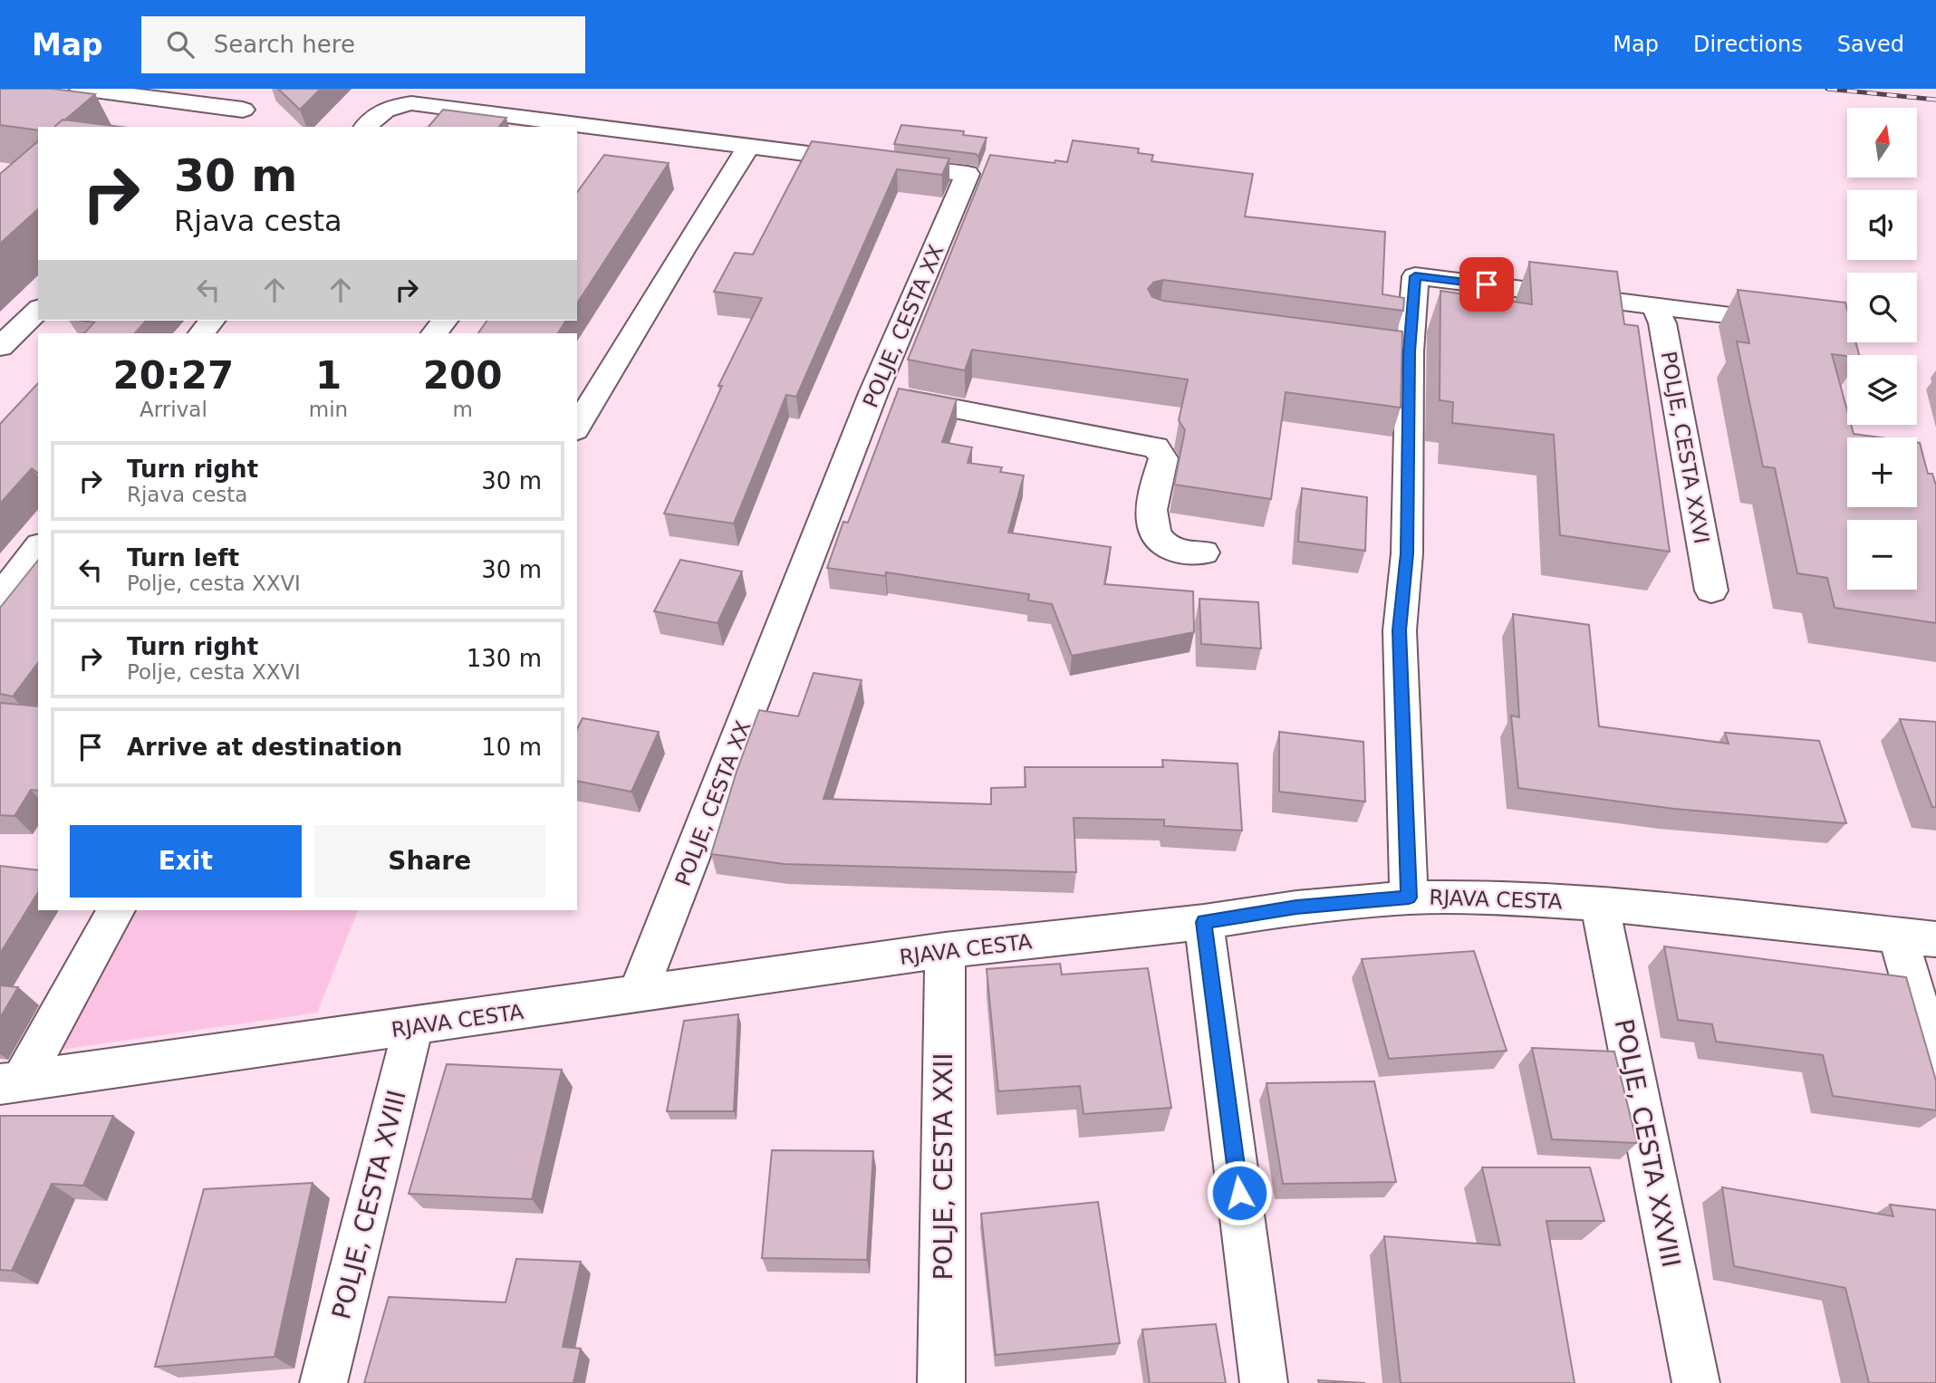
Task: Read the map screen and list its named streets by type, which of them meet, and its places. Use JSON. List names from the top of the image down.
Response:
{
  "streets": {
    "street": [
      "POLJE, CESTA XX",
      "POLJE, CESTA XXVI",
      "RJAVA CESTA",
      "POLJE, CESTA XXVIII",
      "POLJE, CESTA XXII",
      "POLJE, CESTA XVIII"
    ]
  },
  "crossings": [
    ["POLJE, CESTA XX", "RJAVA CESTA"],
    ["RJAVA CESTA", "POLJE, CESTA XXVIII"],
    ["RJAVA CESTA", "POLJE, CESTA XXII"],
    ["RJAVA CESTA", "POLJE, CESTA XVIII"]
  ],
  "north": "top",
  "page": {
    "header": "Map",
    "search": "Search here",
    "nav": ["Map", "Directions", "Saved"],
    "map_buttons": ["+", "−"],
    "turn": ["30 m", "Rjava cesta"],
    "eta": [
      "20:27",
      "Arrival",
      "1",
      "min",
      "200",
      "m"
    ],
    "list": [
      {
        "name": "Turn right",
        "note": "Rjava cesta",
        "value": "30 m"
      },
      {
        "name": "Turn left",
        "note": "Polje, cesta XXVI",
        "value": "30 m"
      },
      {
        "name": "Turn right",
        "note": "Polje, cesta XXVI",
        "value": "130 m"
      },
      {
        "name": "Arrive at destination",
        "value": "10 m"
      }
    ],
    "buttons": ["Exit", "Share"]
  }
}
